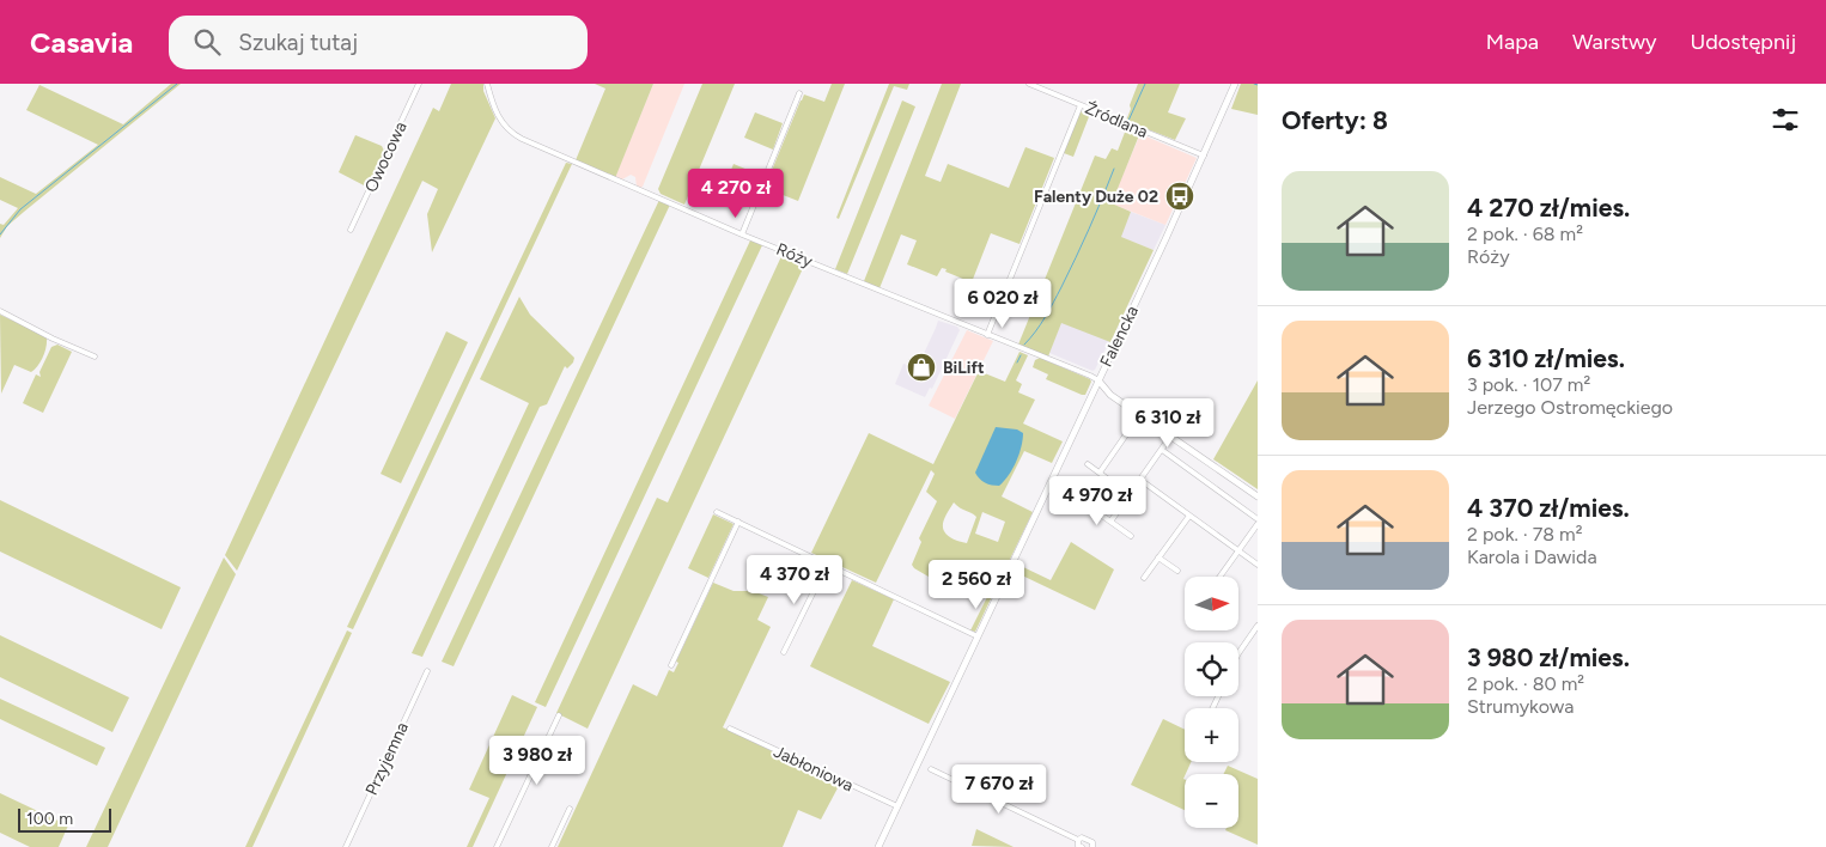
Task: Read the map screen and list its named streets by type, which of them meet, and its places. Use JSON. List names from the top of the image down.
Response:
{
  "streets": {
    "street": [
      "Źródlana",
      "Owocowa",
      "Róży",
      "Falencka",
      "Przyjemna",
      "Jabłoniowa"
    ]
  },
  "crossings": [
    ["Źródlana", "Falencka"],
    ["Róży", "Falencka"],
    ["Falencka", "Jabłoniowa"]
  ],
  "places": {
    "bus stop": ["Falenty Duże 02"],
    "shop": ["BiLift"]
  },
  "scale_bar": "100 m",
  "north": "right",
  "page": {
    "header": "Casavia",
    "search": "Szukaj tutaj",
    "nav": ["Mapa", "Warstwy", "Udostępnij"],
    "heading": "Oferty: 8",
    "list": [
      {
        "name": "4 270 zł/mies.",
        "note": "2 pok. · 68 m² · Róży"
      },
      {
        "name": "6 310 zł/mies.",
        "note": "3 pok. · 107 m² · Jerzego Ostromęckiego"
      },
      {
        "name": "4 370 zł/mies.",
        "note": "2 pok. · 78 m² · Karola i Dawida"
      },
      {
        "name": "3 980 zł/mies.",
        "note": "2 pok. · 80 m² · Strumykowa"
      }
    ],
    "price": [
      "4 270 zł",
      "6 020 zł",
      "6 310 zł",
      "4 970 zł",
      "4 370 zł",
      "2 560 zł",
      "3 980 zł",
      "7 670 zł"
    ],
    "map_buttons": ["+", "−"],
    "scale": "100 m"
  }
}
